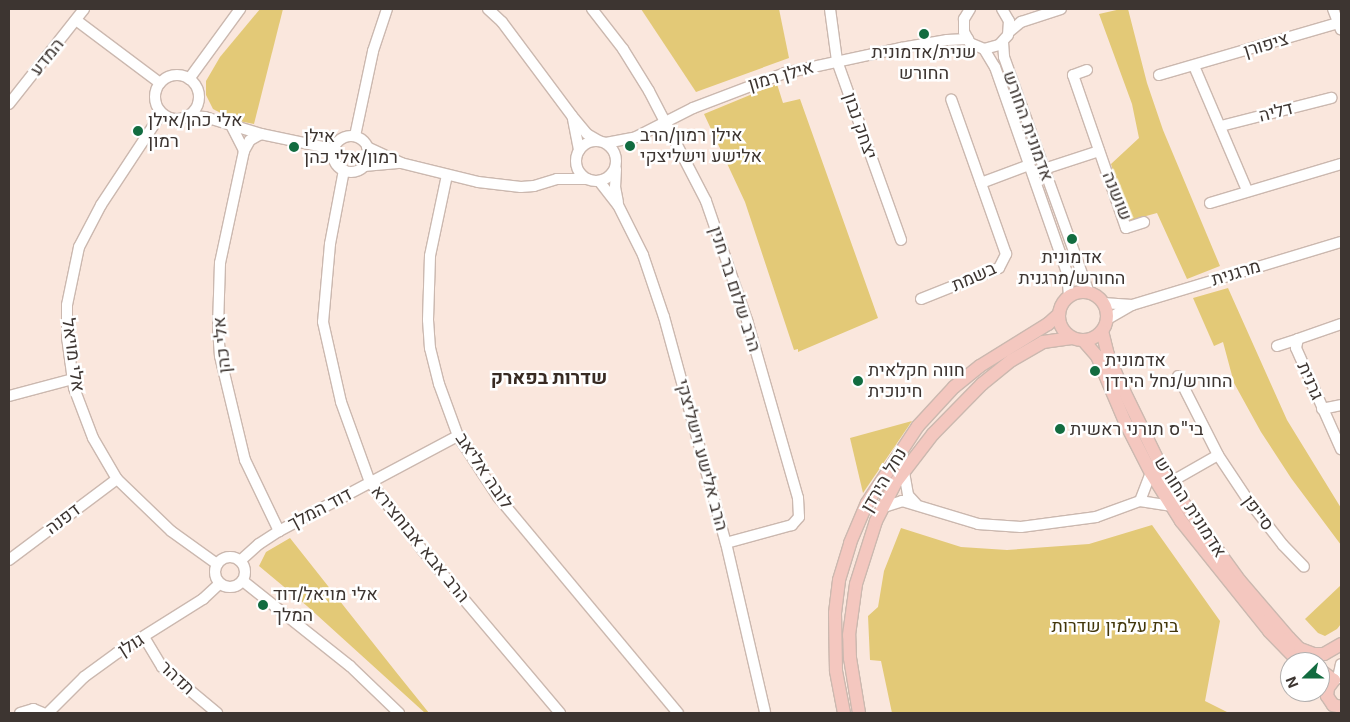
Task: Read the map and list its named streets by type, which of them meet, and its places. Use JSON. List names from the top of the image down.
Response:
{
  "streets": {
    "main road": ["אדמונית החורש", "נחל הירדן"],
    "street": [
      "ציפורן",
      "המדע",
      "אילן רמון",
      "דליה",
      "יצחק נבון",
      "שושנה",
      "מרגנית",
      "בשמת",
      "הרב שלום בר חנין",
      "אלי כהן",
      "אלי מויאל",
      "גרנית",
      "הרב אלישע וישליצקי",
      "לובה אליאב",
      "דוד המלך",
      "סייפן",
      "דפנה",
      "הרב אבא אבוחצירא",
      "גולן",
      "תדהר"
    ]
  },
  "crossings": [
    ["אילן רמון", "יצחק נבון"],
    ["אילן רמון", "הרב שלום בר חנין"],
    ["אילן רמון", "הרב אלישע וישליצקי"],
    ["אדמונית החורש", "שושנה"],
    ["אדמונית החורש", "מרגנית"],
    ["אדמונית החורש", "נחל הירדן"],
    ["מרגנית", "נחל הירדן"],
    ["הרב שלום בר חנין", "הרב אלישע וישליצקי"],
    ["אלי כהן", "דוד המלך"],
    ["אלי מויאל", "דוד המלך"],
    ["אלי מויאל", "דפנה"],
    ["אלי מויאל", "גולן"],
    ["לובה אליאב", "דוד המלך"],
    ["דוד המלך", "הרב אבא אבוחצירא"],
    ["דוד המלך", "גולן"],
    ["גולן", "תדהר"]
  ],
  "districts": ["שדרות בפארק"],
  "parks": ["בית עלמין שדרות"],
  "places": [
    "שנית/אדמונית החורש",
    "אלי כהן/אילן רמון",
    "אילן רמון/הרב אלישע וישליצקי",
    "אילן רמון/אלי כהן",
    "אדמונית החורש/מרגנית",
    "אדמונית החורש/נחל הירדן",
    "חווה חקלאית חינוכית",
    "בי\"ס תורני ראשית",
    "אלי מויאל/דוד המלך"
  ],
  "north": "left"
}
